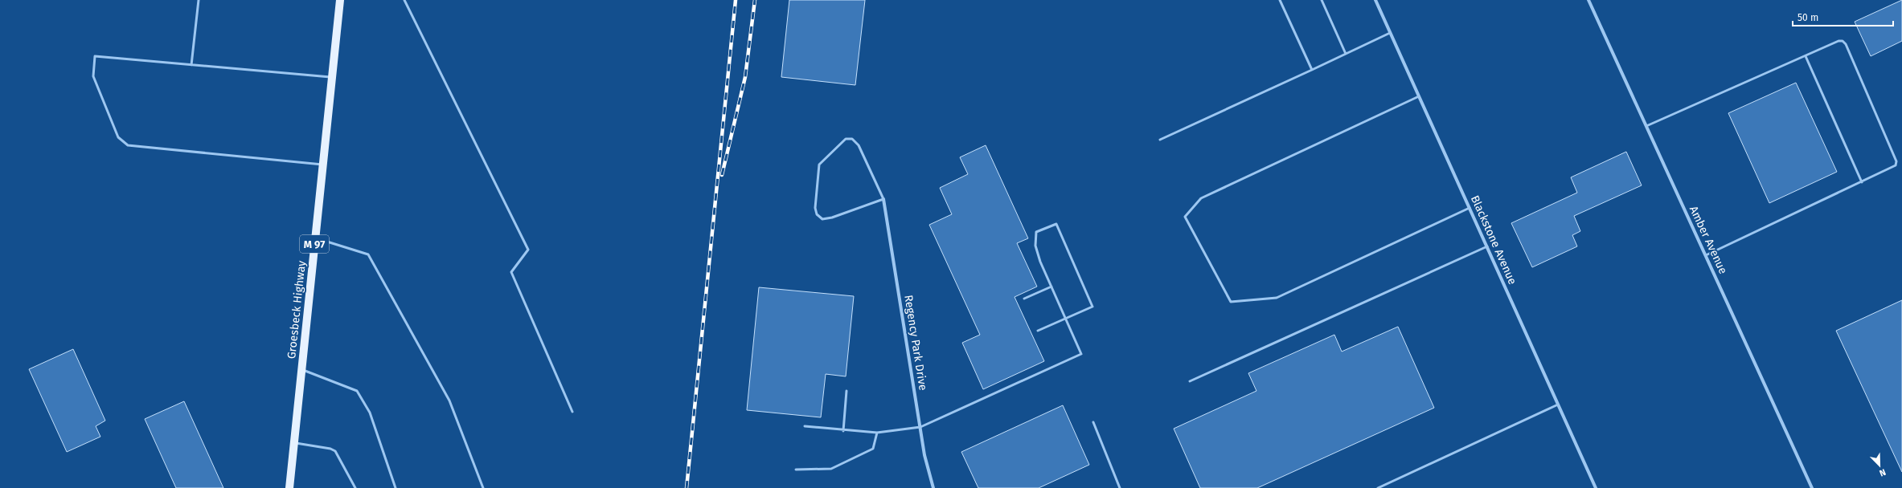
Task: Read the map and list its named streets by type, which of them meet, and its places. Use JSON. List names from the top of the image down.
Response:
{
  "streets": {
    "main road": ["M 97", "Groesbeck Highway"],
    "street": ["Blackstone Avenue", "Amber Avenue", "Regency Park Drive"]
  },
  "scale_bar": "50 m",
  "north": "bottom right"
}
